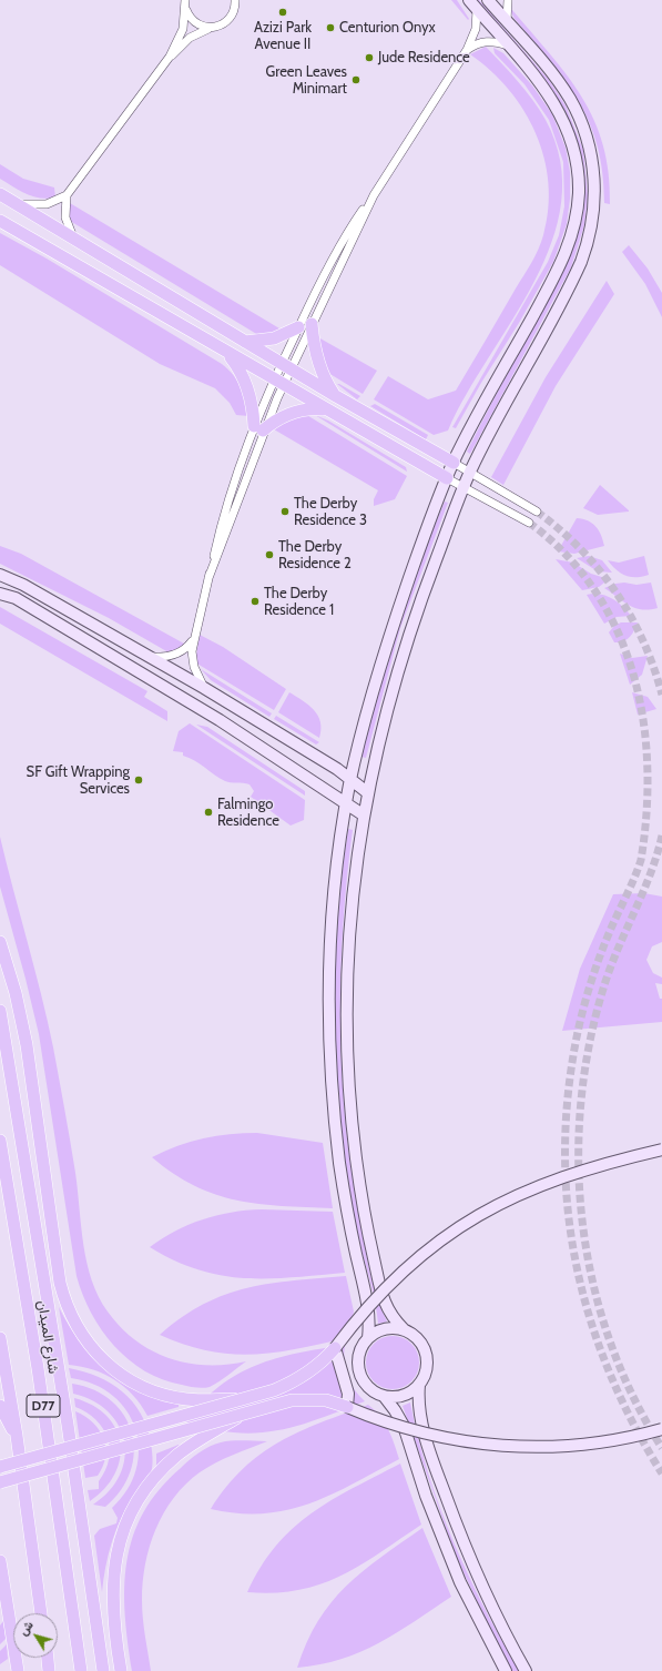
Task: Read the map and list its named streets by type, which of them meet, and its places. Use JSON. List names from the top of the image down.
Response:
{
  "streets": {
    "main road": ["شارع الميدان", "D77"]
  },
  "places": [
    "Azizi Park Avenue II",
    "Centurion Onyx",
    "Jude Residence",
    "Green Leaves Minimart",
    "The Derby Residence 3",
    "The Derby Residence 2",
    "The Derby Residence 1",
    "SF Gift Wrapping Services",
    "Falmingo Residence"
  ],
  "north": "top left"
}
